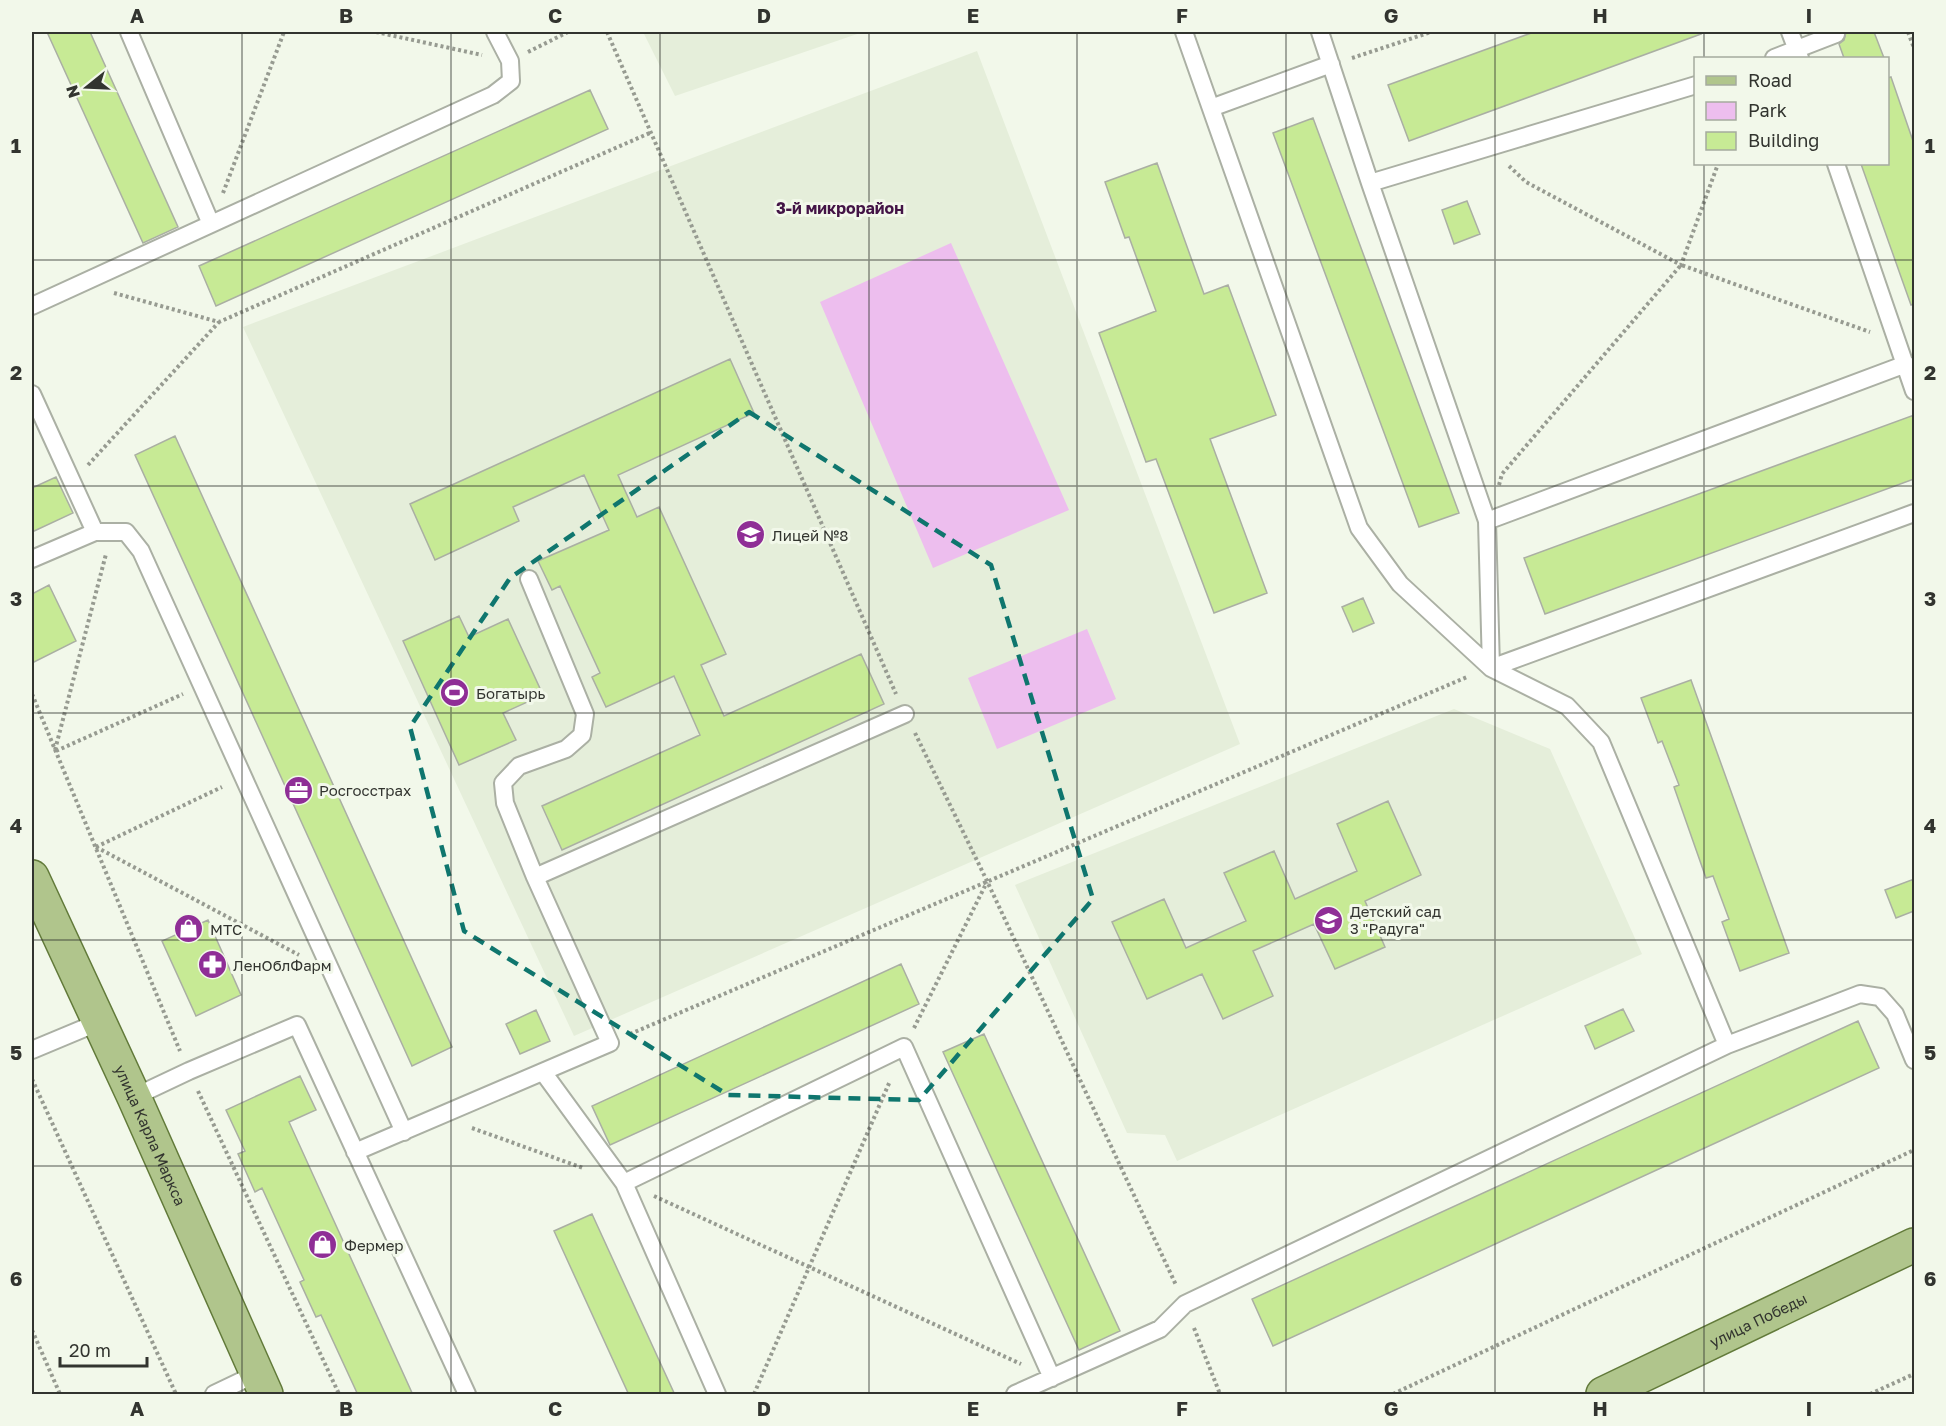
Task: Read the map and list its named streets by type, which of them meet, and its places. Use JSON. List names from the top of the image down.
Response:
{
  "streets": {
    "main road": ["улица Карла Маркса", "улица Победы"]
  },
  "districts": ["3-й микрорайон"],
  "places": {
    "school or university": ["Лицей №8", "Детский сад 3 \"Радуга\""],
    "sports": ["Богатырь"],
    "office": ["Росгосстрах"],
    "shop": ["МТС", "Фермер"],
    "pharmacy": ["ЛенОблФарм"]
  },
  "legend": ["Road", "Park", "Building"],
  "scale_bar": "20 m",
  "north": "left",
  "grid": {
    "columns": [
      "A",
      "B",
      "C",
      "D",
      "E",
      "F",
      "G",
      "H",
      "I"
    ],
    "rows": [
      "1",
      "2",
      "3",
      "4",
      "5",
      "6"
    ]
  }
}
